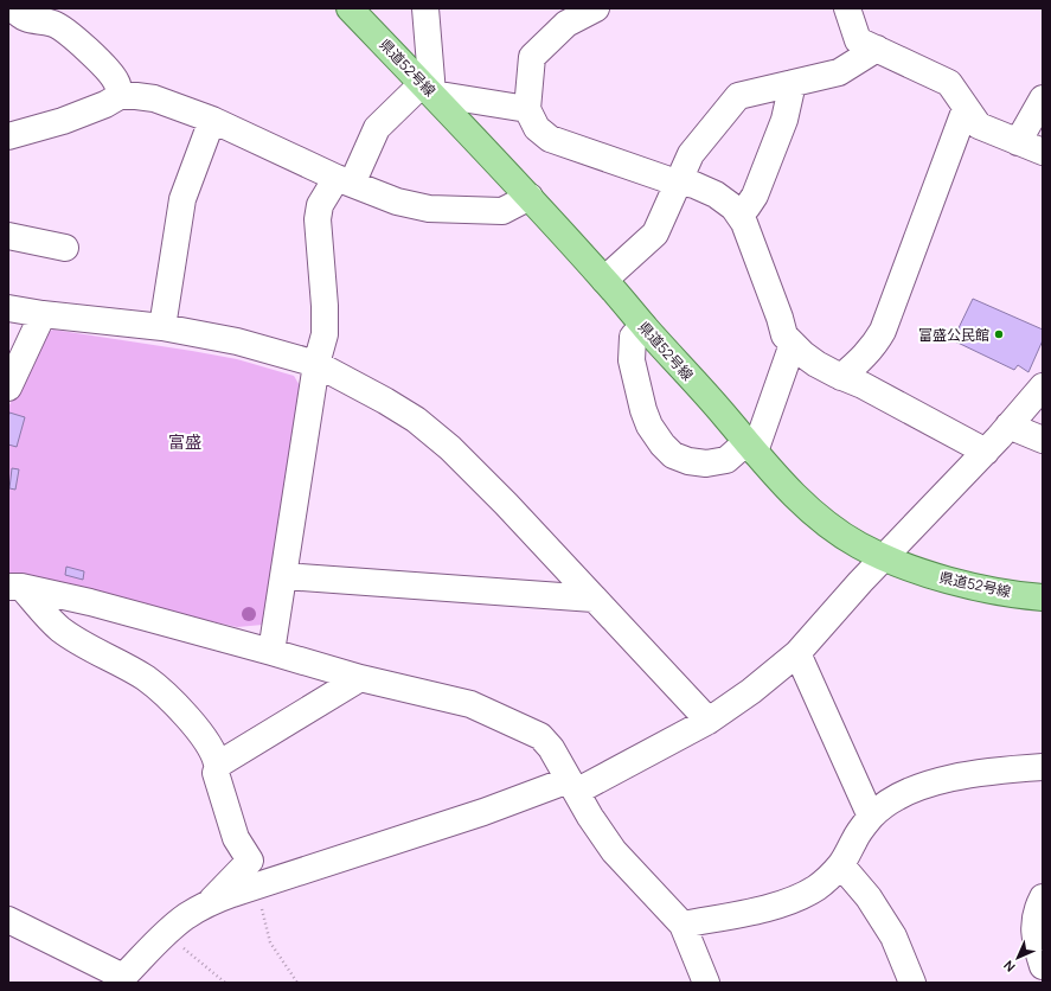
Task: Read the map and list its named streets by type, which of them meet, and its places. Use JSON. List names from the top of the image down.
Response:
{
  "streets": {
    "main road": ["県道52号線"]
  },
  "districts": ["富盛"],
  "places": ["富盛公民館"],
  "north": "bottom left"
}
